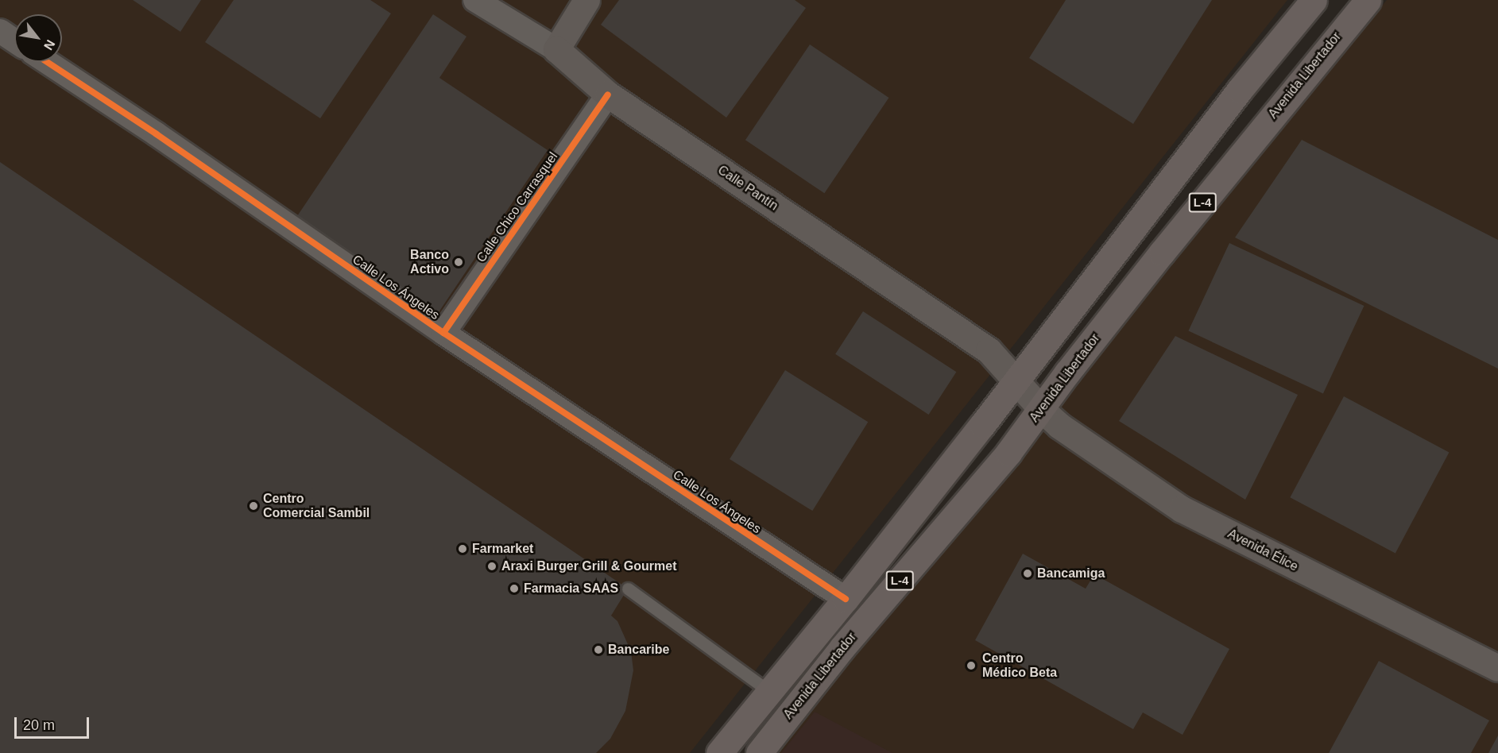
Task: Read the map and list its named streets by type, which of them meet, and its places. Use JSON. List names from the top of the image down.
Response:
{
  "streets": {
    "main road": [
      "Avenida Libertador",
      "Calle Pantín",
      "L-4",
      "Avenida Élice"
    ],
    "street": ["Calle Chico Carrasquel", "Calle Los Ángeles"]
  },
  "crossings": [
    ["Avenida Libertador", "Calle Pantín"],
    ["Avenida Libertador", "Avenida Élice"],
    ["Calle Pantín", "L-4"],
    ["Calle Pantín", "Calle Chico Carrasquel"],
    ["Calle Pantín", "Avenida Élice"],
    ["L-4", "Calle Los Ángeles"],
    ["Calle Chico Carrasquel", "Calle Los Ángeles"]
  ],
  "places": [
    "Banco Activo",
    "Centro Comercial Sambil",
    "Farmarket",
    "Araxi Burger Grill & Gourmet",
    "Bancamiga",
    "Farmacia SAAS",
    "Bancaribe",
    "Centro Médico Beta"
  ],
  "scale_bar": "20 m",
  "north": "bottom right"
}
